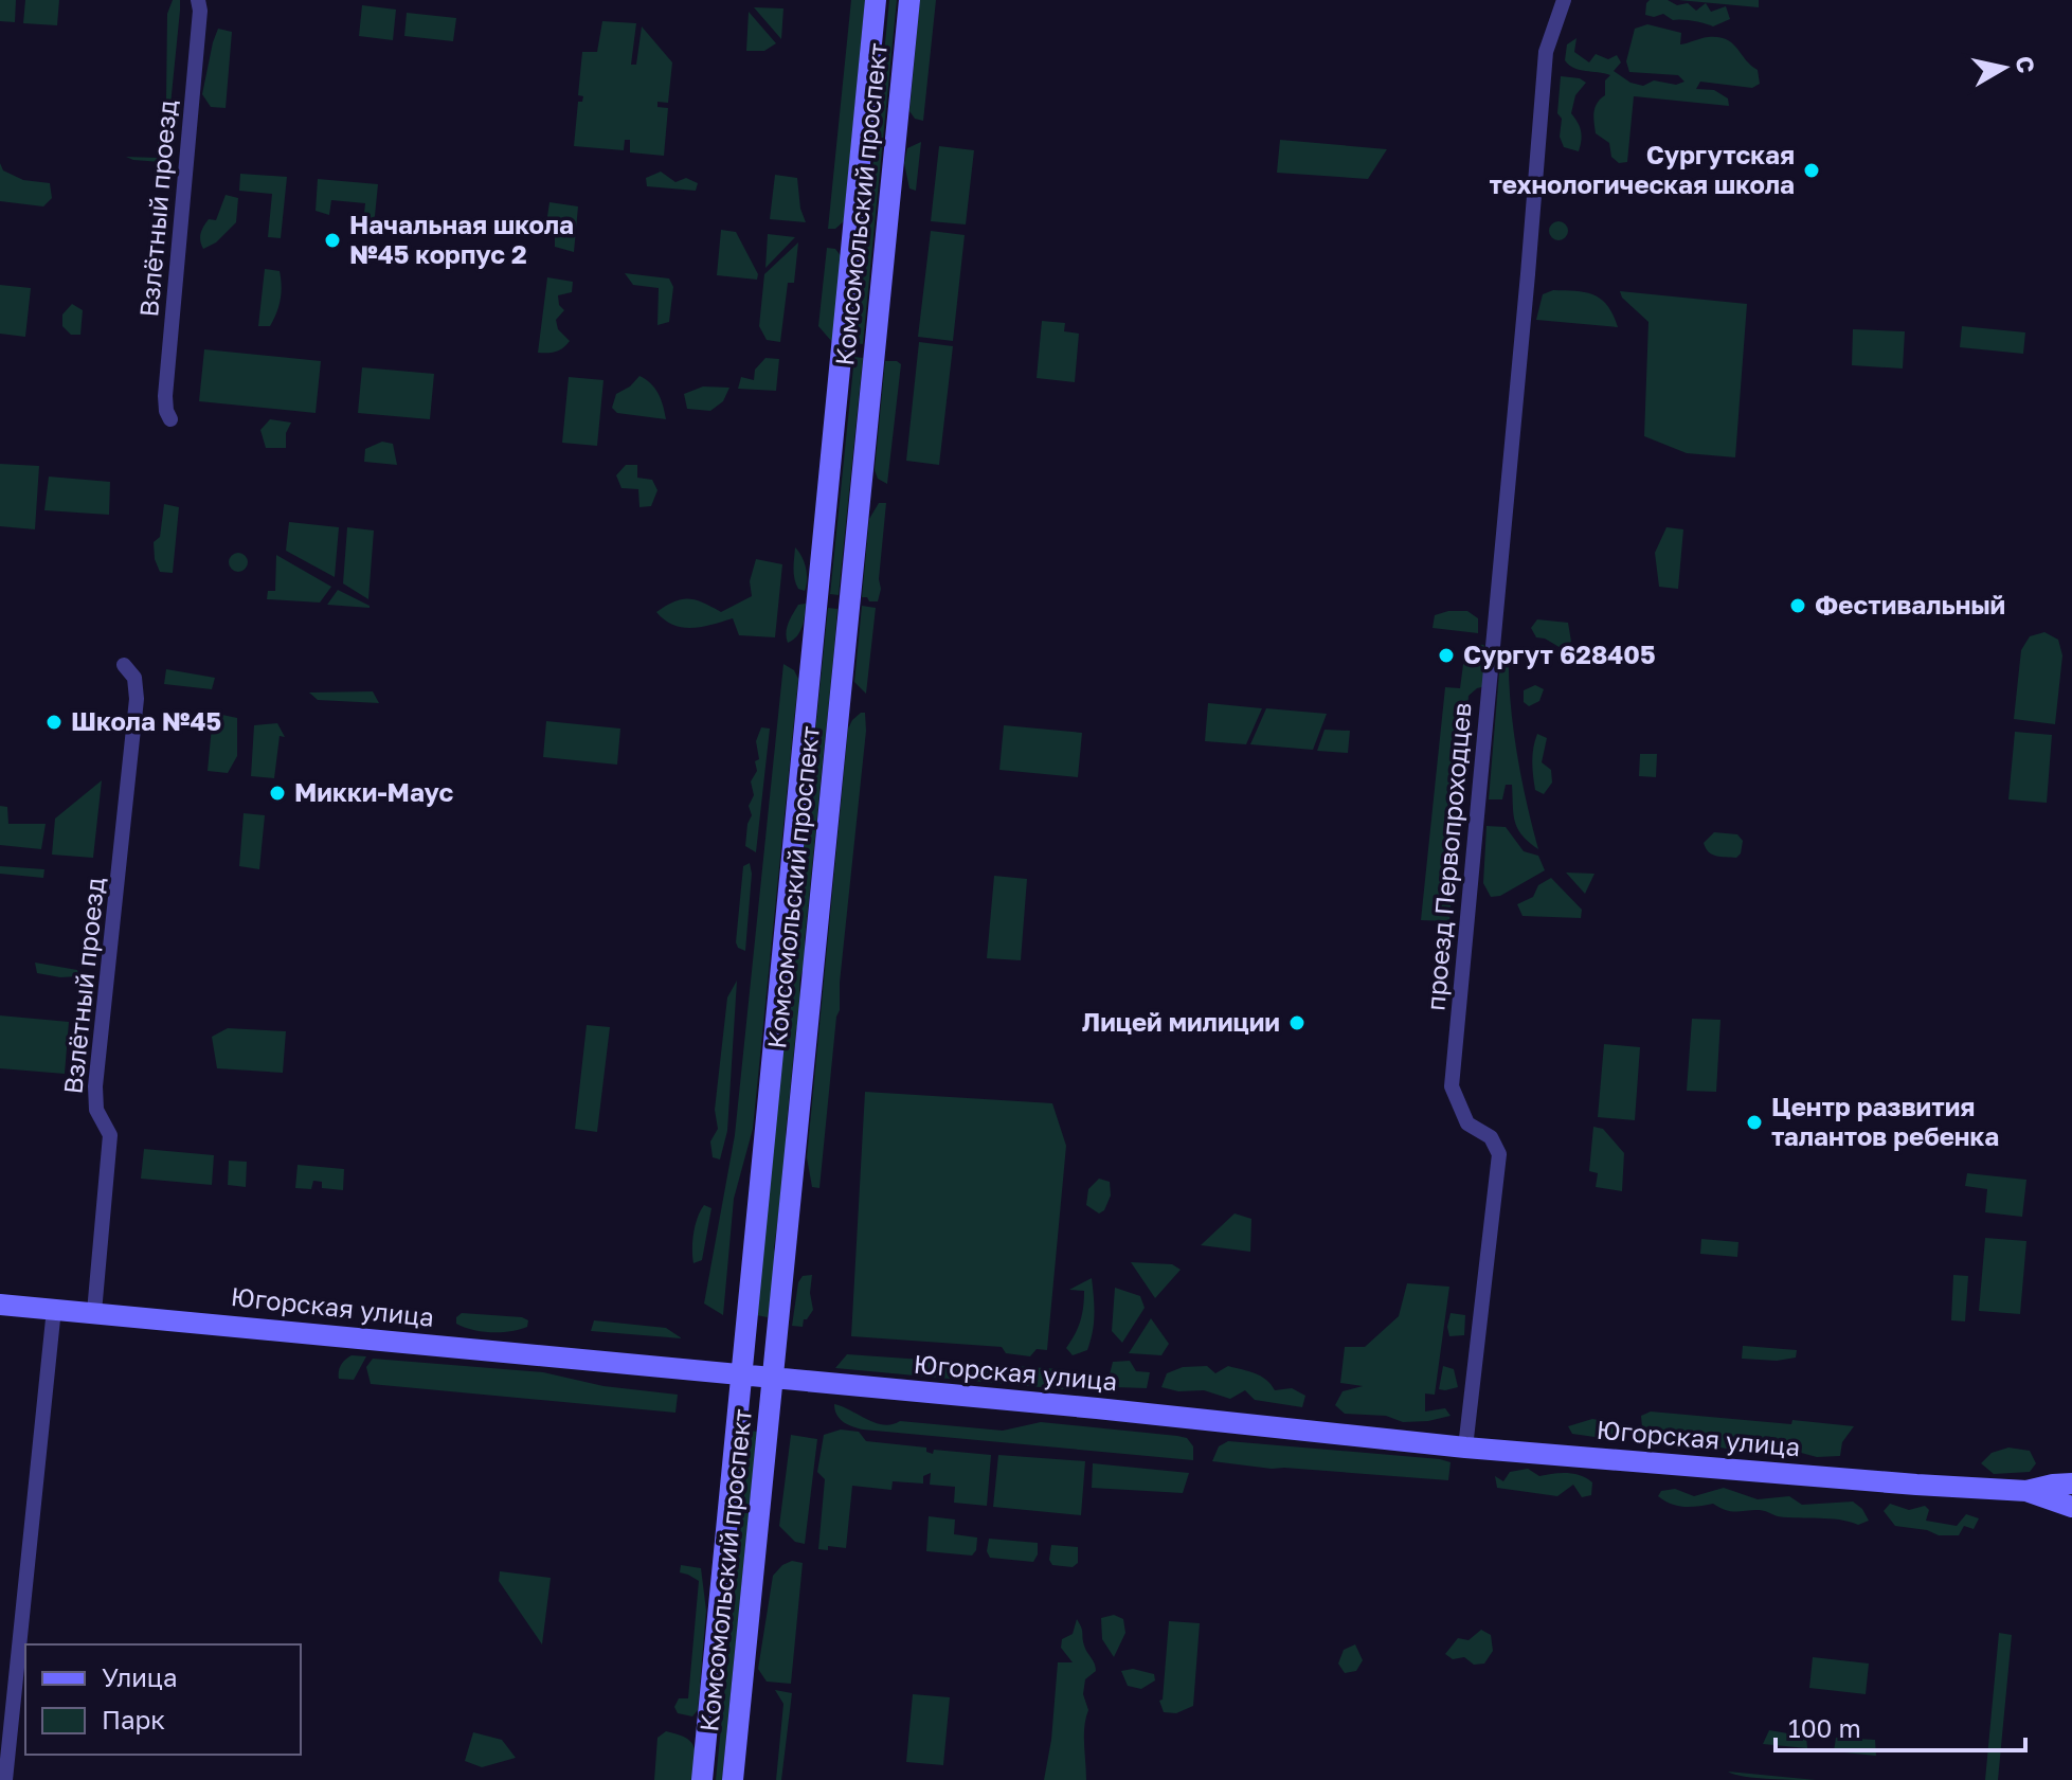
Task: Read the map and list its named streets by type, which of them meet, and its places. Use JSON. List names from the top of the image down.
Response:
{
  "streets": {
    "main road": ["Комсомольский проспект", "Югорская улица"],
    "street": ["Взлётный проезд", "проезд Первопроходцев"]
  },
  "crossings": [
    ["Комсомольский проспект", "Югорская улица"],
    ["Взлётный проезд", "Югорская улица"],
    ["проезд Первопроходцев", "Югорская улица"]
  ],
  "places": [
    "Сургутская технологическая школа",
    "Начальная школа №45 корпус 2",
    "Фестивальный",
    "Сургут 628405",
    "Школа №45",
    "Микки-Маус",
    "Лицей милиции",
    "Центр развития талантов ребенка"
  ],
  "legend": ["Улица", "Парк"],
  "scale_bar": "100 m",
  "north": "right"
}
